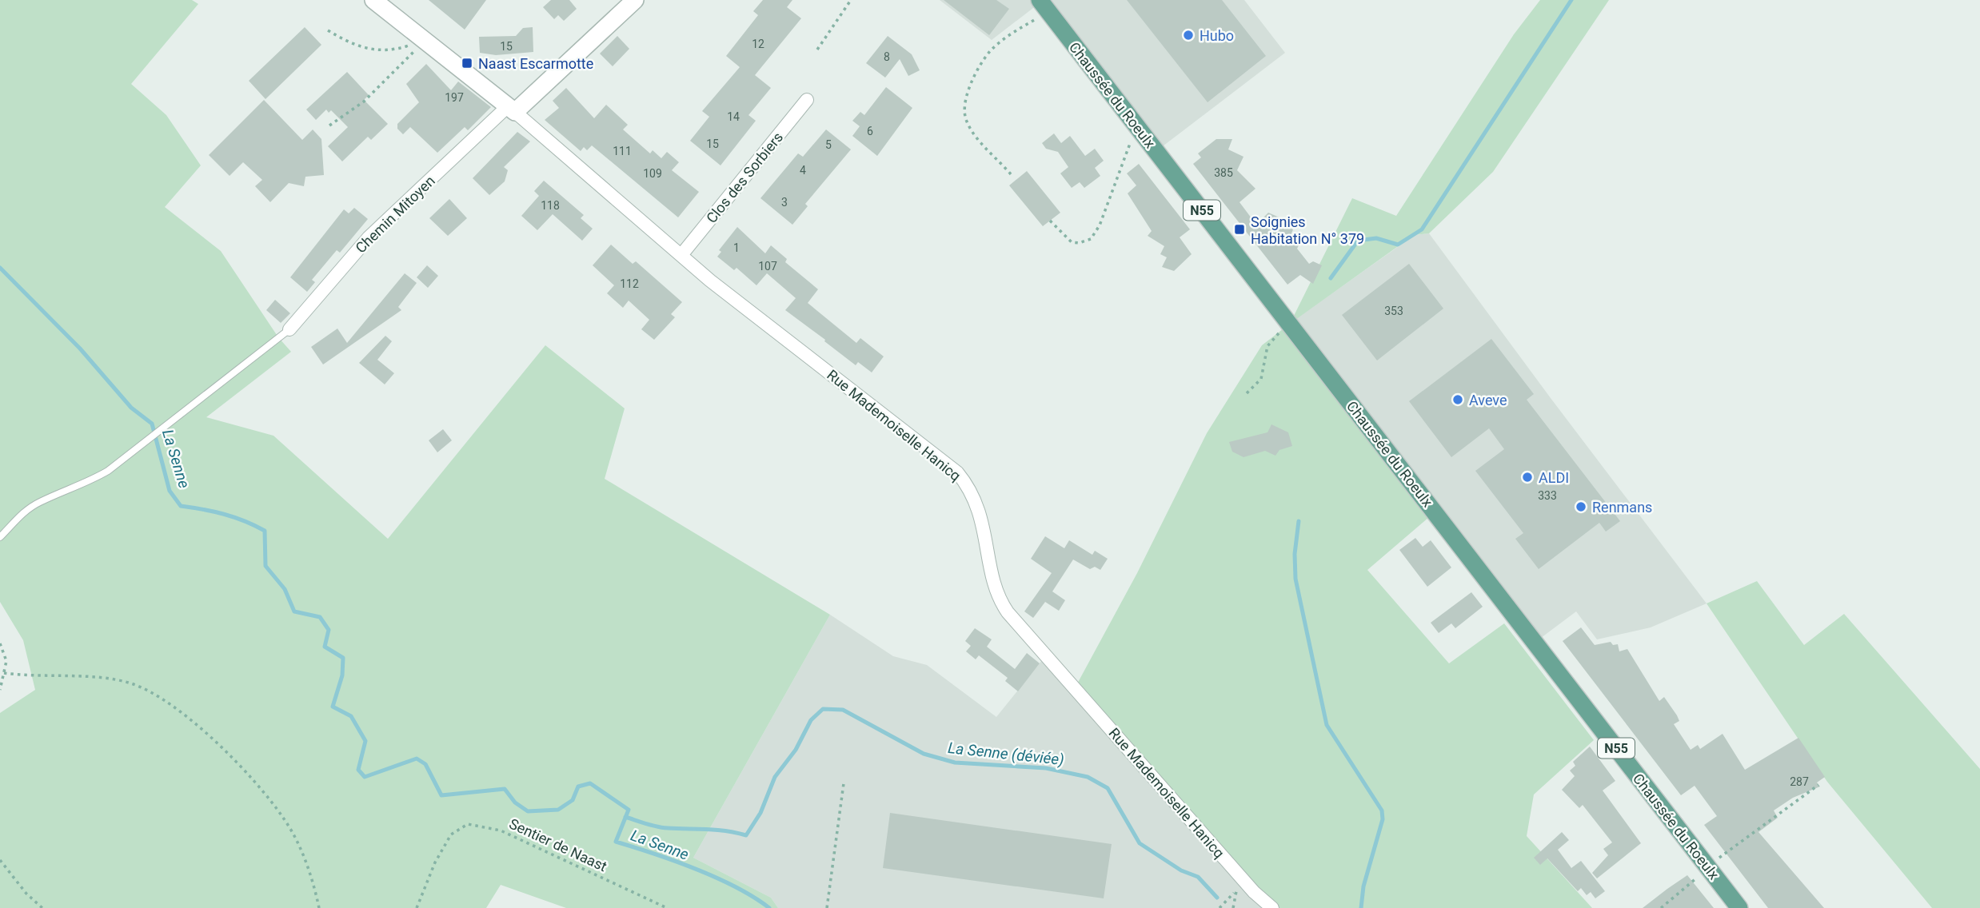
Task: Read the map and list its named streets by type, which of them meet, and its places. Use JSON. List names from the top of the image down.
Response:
{
  "streets": {
    "main road": ["Chaussée du Roeulx", "N55"],
    "street": ["Clos des Sorbiers", "Chemin Mitoyen", "Rue Mademoiselle Hanicq"],
    "path": ["Sentier de Naast"]
  },
  "crossings": [
    ["Clos des Sorbiers", "Rue Mademoiselle Hanicq"],
    ["Chemin Mitoyen", "Rue Mademoiselle Hanicq"]
  ],
  "water": ["La Senne", "La Senne (déviée)"],
  "places": {
    "other": [
      "Hubo",
      "Aveve",
      "ALDI",
      "Renmans"
    ],
    "transit": ["Naast Escarmotte", "Soignies Habitation N° 379"]
  },
  "house_numbers": [
    "12",
    "15",
    "8",
    "197",
    "14",
    "6",
    "15",
    "5",
    "111",
    "4",
    "385",
    "109",
    "3",
    "118",
    "1",
    "107",
    "112",
    "353",
    "333",
    "287"
  ]
}
